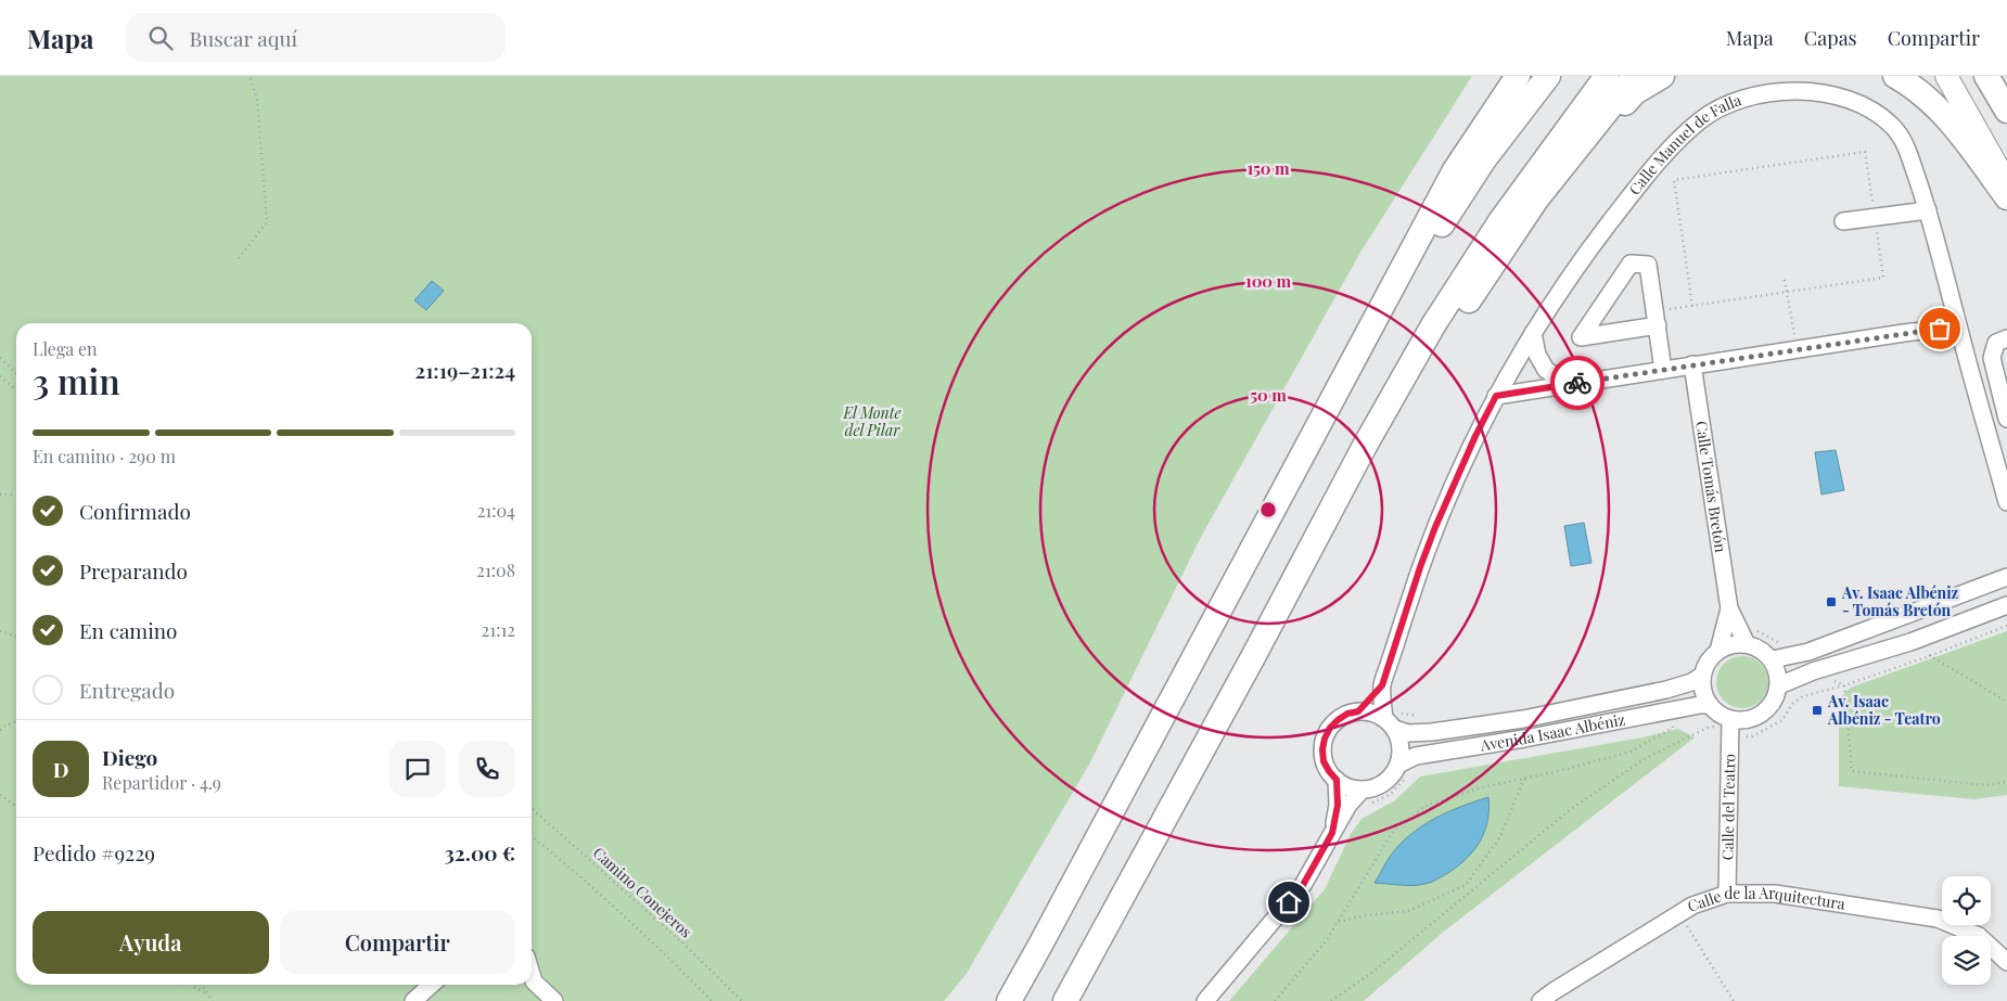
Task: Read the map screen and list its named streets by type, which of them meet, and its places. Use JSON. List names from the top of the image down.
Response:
{
  "streets": {
    "street": [
      "Calle Manuel de Falla",
      "Calle Tomás Bretón",
      "Avenida Isaac Albéniz",
      "Calle del Teatro",
      "Calle de la Arquitectura"
    ],
    "path": ["Camino Conejeros"]
  },
  "crossings": [
    ["Calle Manuel de Falla", "Avenida Isaac Albéniz"],
    ["Calle Tomás Bretón", "Avenida Isaac Albéniz"],
    ["Calle Tomás Bretón", "Calle del Teatro"],
    ["Avenida Isaac Albéniz", "Calle del Teatro"],
    ["Calle del Teatro", "Calle de la Arquitectura"]
  ],
  "parks": ["El Monte del Pilar"],
  "places": {
    "transit": ["Av. Isaac Albéniz - Tomás Bretón", "Av. Isaac Albéniz - Teatro"]
  },
  "page": {
    "header": "Mapa",
    "search": "Buscar aquí",
    "nav": ["Mapa", "Capas", "Compartir"],
    "heading": ["3 min", "Llega en", "21:19–21:24"],
    "panel": [
      "Diego",
      "Repartidor · 4.9",
      "Pedido #9229",
      "32.00 €"
    ],
    "bar": "En camino · 290 m",
    "list": [
      ["Confirmado", "21:04"],
      ["Preparando", "21:08"],
      ["En camino", "21:12"],
      "Entregado"
    ],
    "round": "D",
    "buttons": ["Ayuda", "Compartir"]
  },
  "rings": ["150 m", "100 m", "50 m"]
}
